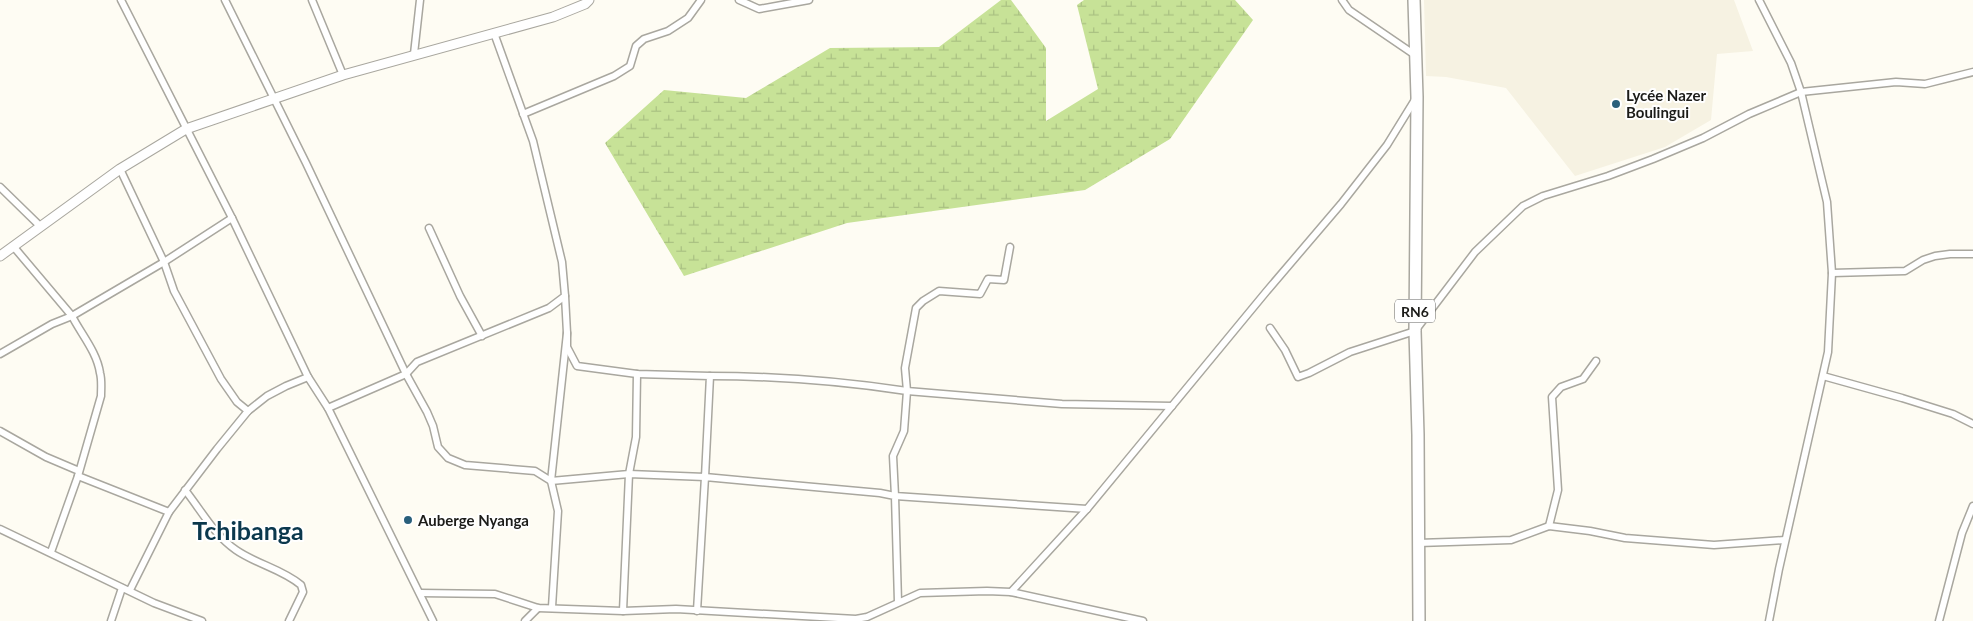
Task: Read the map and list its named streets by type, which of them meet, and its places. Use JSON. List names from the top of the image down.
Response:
{
  "streets": {
    "highway": ["RN6"]
  },
  "districts": ["Tchibanga"],
  "places": ["Lycée Nazer Boulingui", "Auberge Nyanga"]
}
